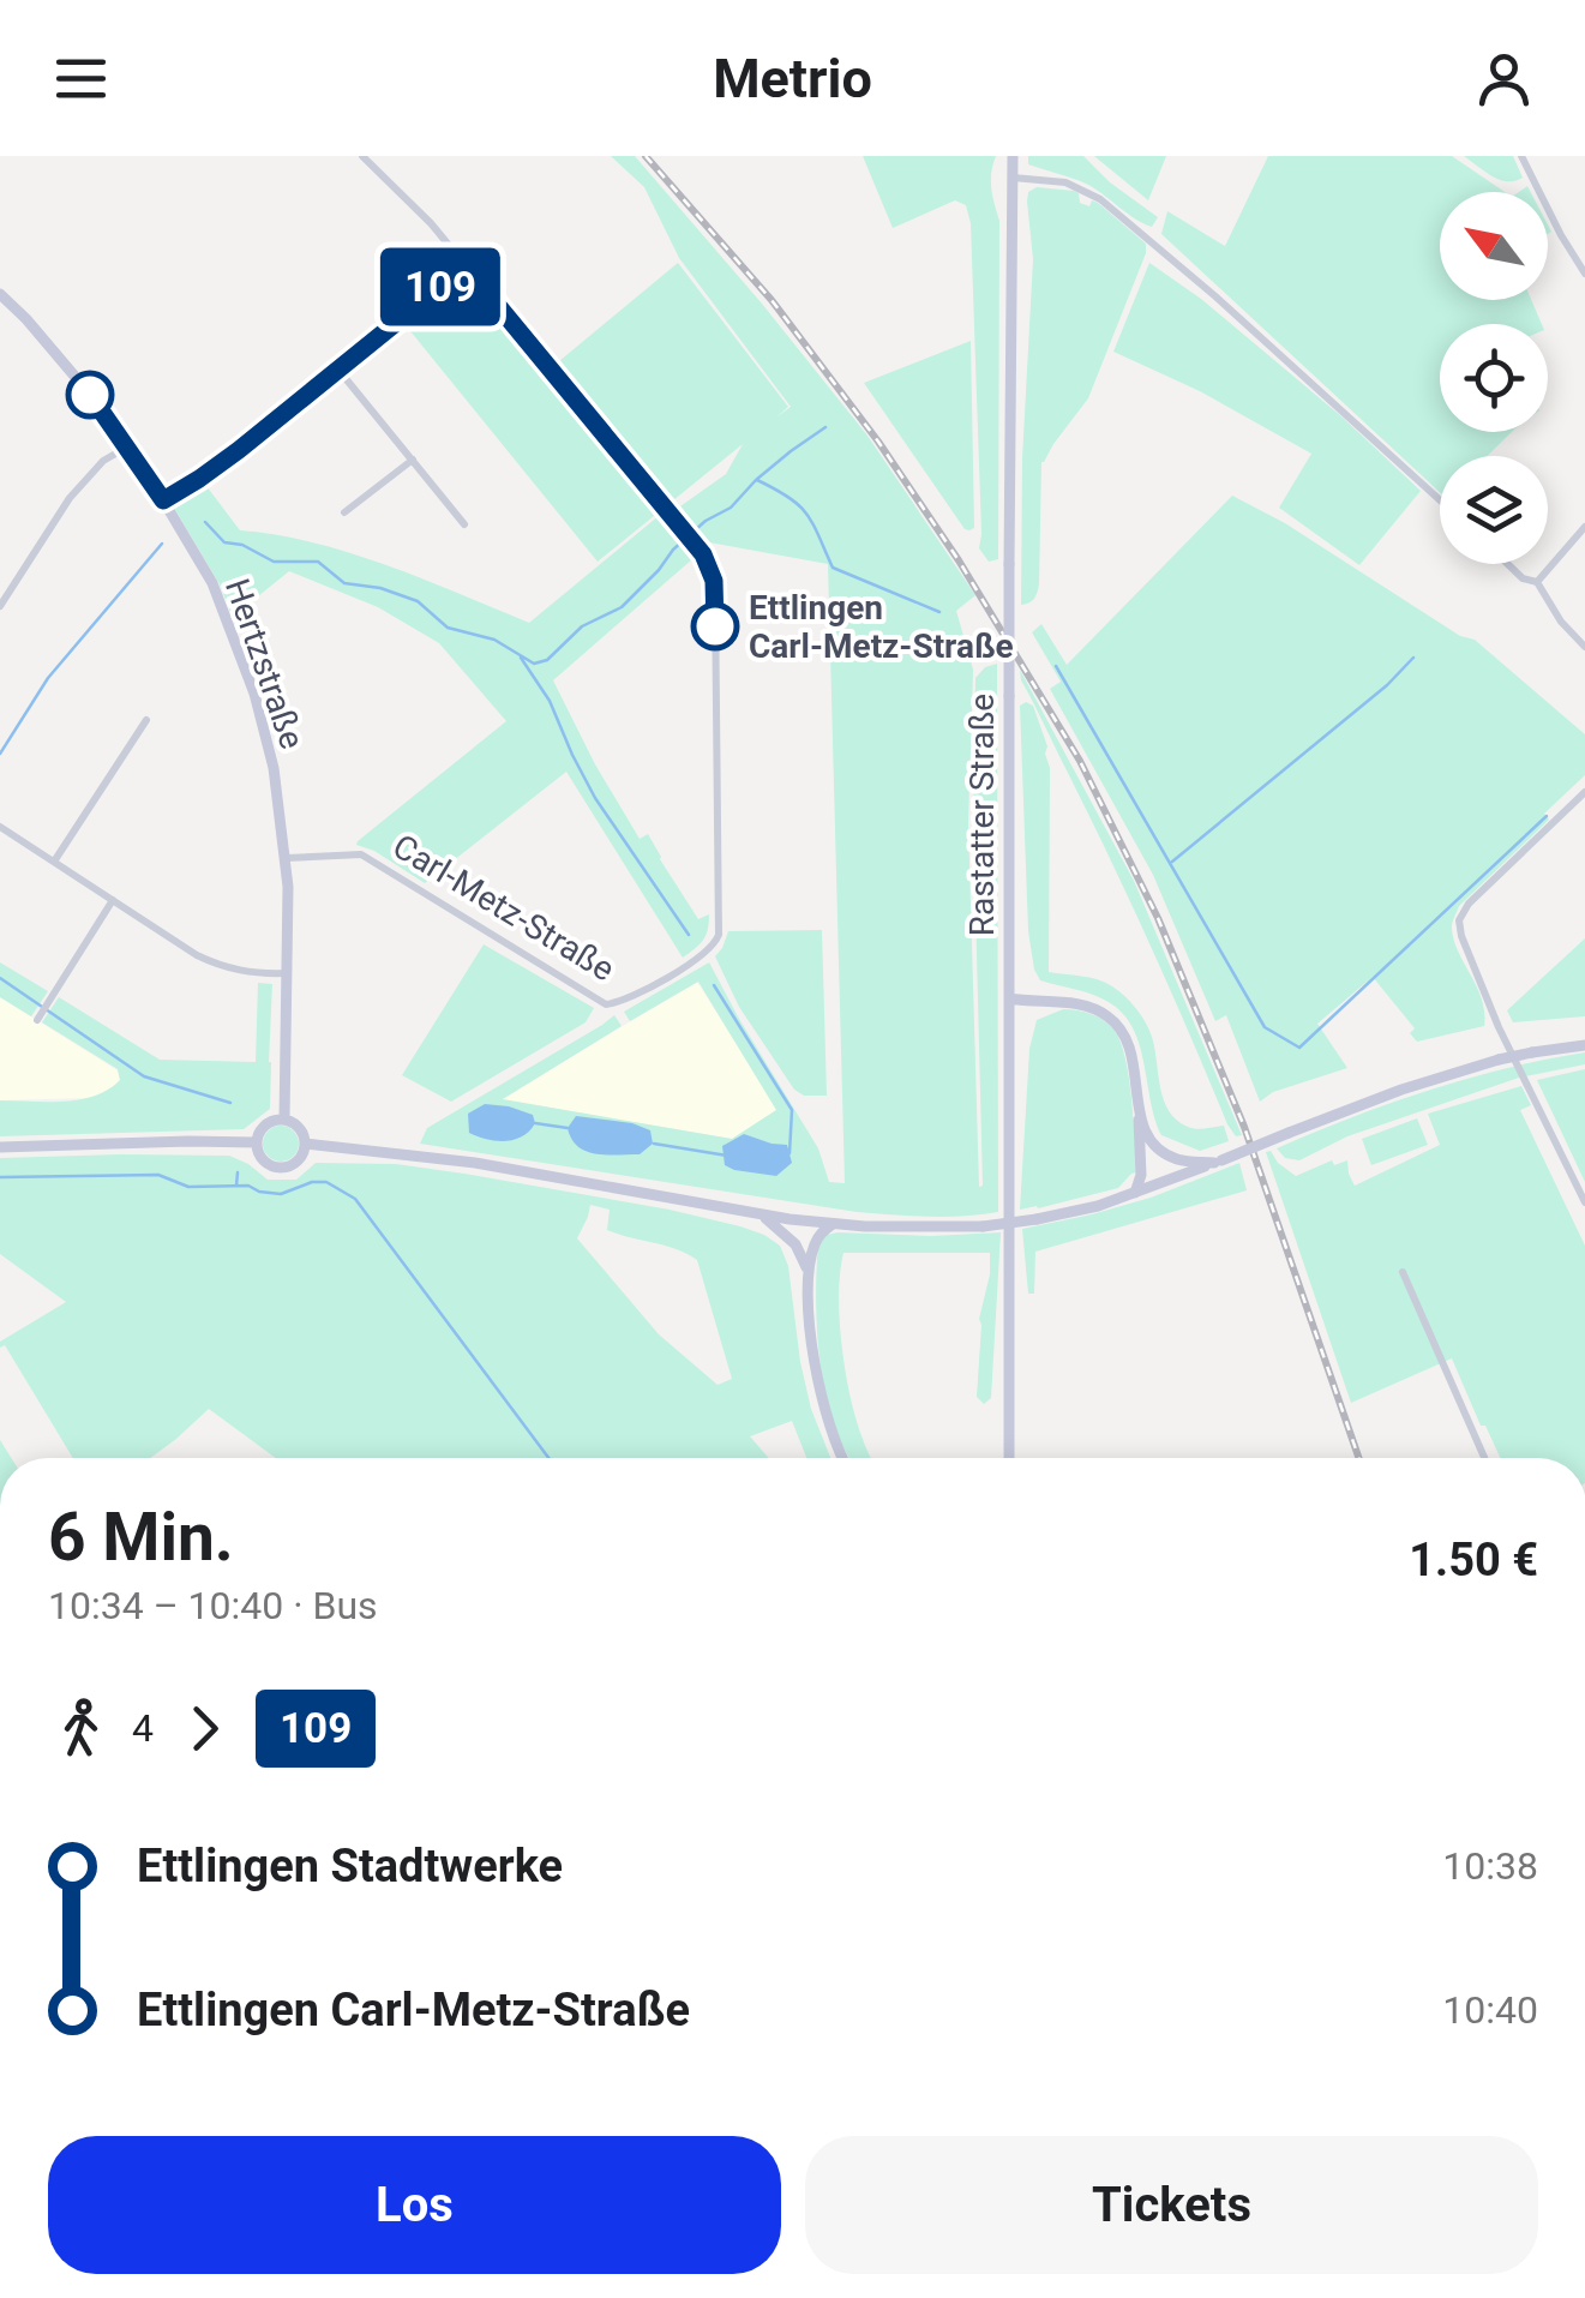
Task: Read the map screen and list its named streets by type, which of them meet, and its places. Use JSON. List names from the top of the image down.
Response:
{
  "streets": {
    "main road": ["Hertzstraße", "Rastatter Straße"],
    "street": ["Carl-Metz-Straße"]
  },
  "crossings": [
    ["Hertzstraße", "Carl-Metz-Straße"]
  ],
  "places": ["Ettlingen Carl-Metz-Straße"],
  "lines": ["bus line 109"],
  "north": "top left",
  "page": {
    "header": "Metrio",
    "on_map": "109",
    "heading": ["6 Min.", "10:34 – 10:40 · Bus", "1.50 €"],
    "legs": ["4", "109"],
    "list": [
      {
        "name": "Ettlingen Stadtwerke",
        "value": "10:38"
      },
      {
        "name": "Ettlingen Carl-Metz-Straße",
        "value": "10:40"
      }
    ],
    "buttons": ["Los", "Tickets"]
  }
}
